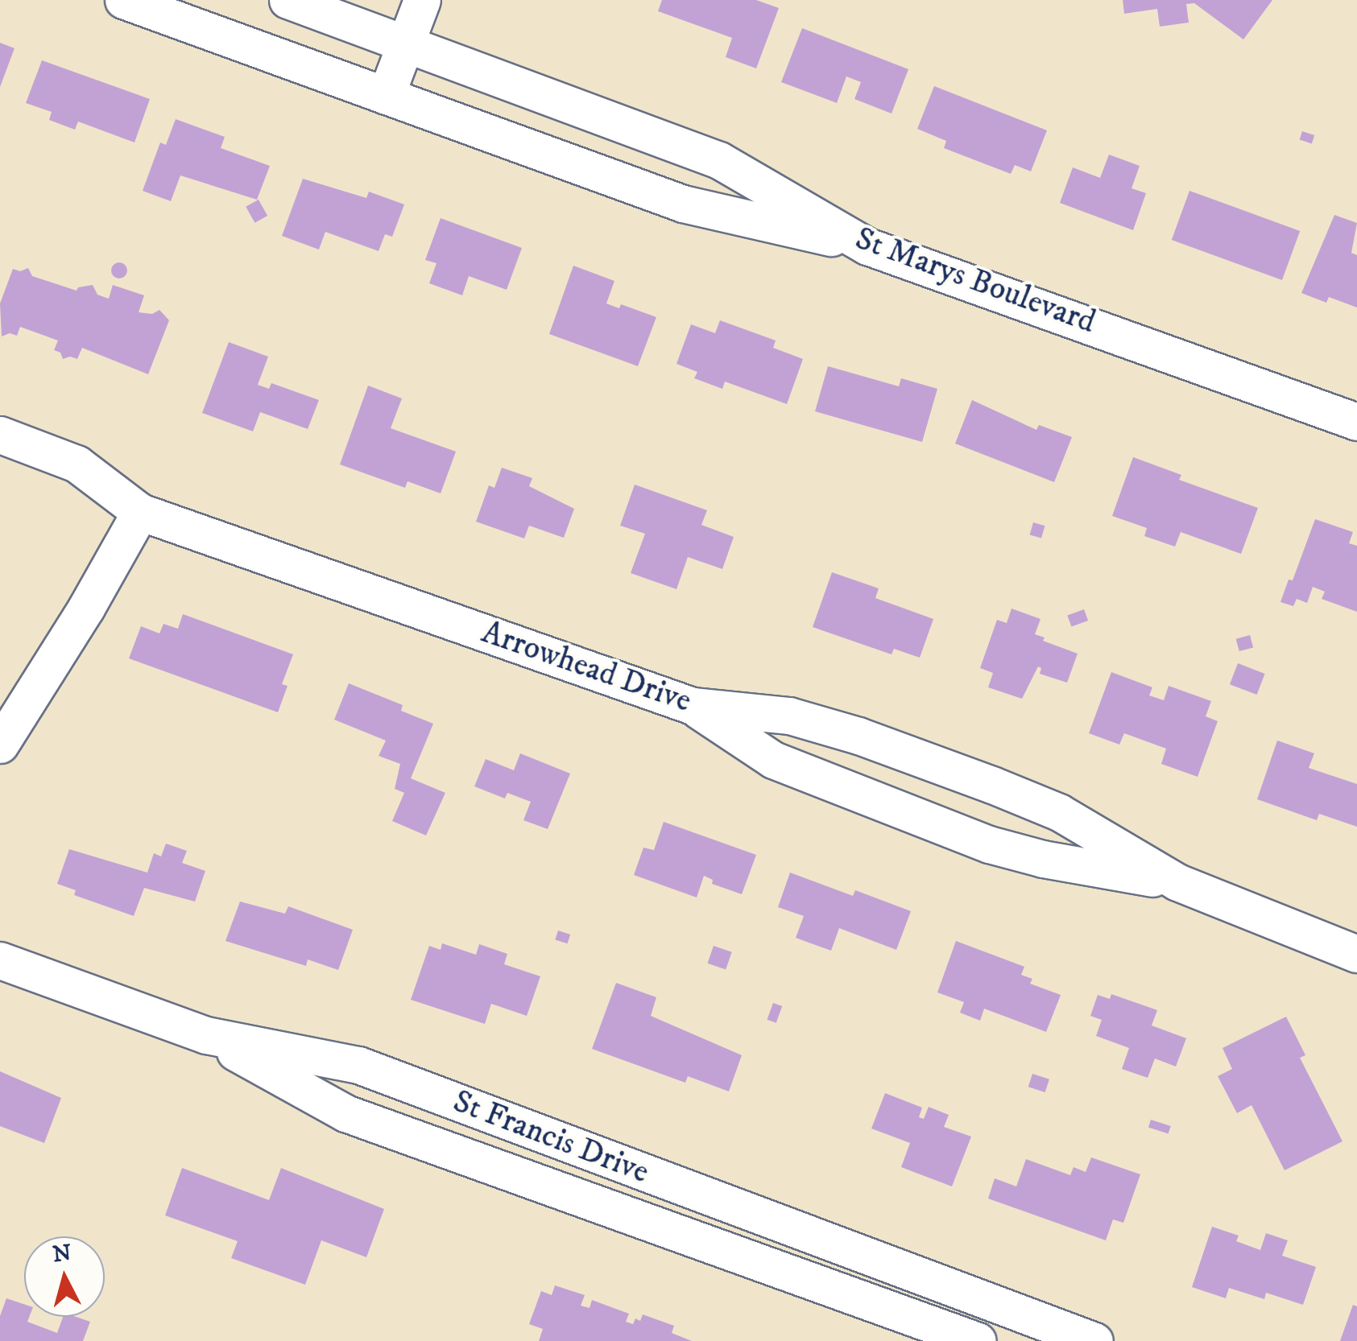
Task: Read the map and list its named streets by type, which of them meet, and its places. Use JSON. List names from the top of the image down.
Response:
{
  "streets": {
    "street": ["St Marys Boulevard", "Arrowhead Drive", "St Francis Drive"]
  },
  "north": "top"
}
